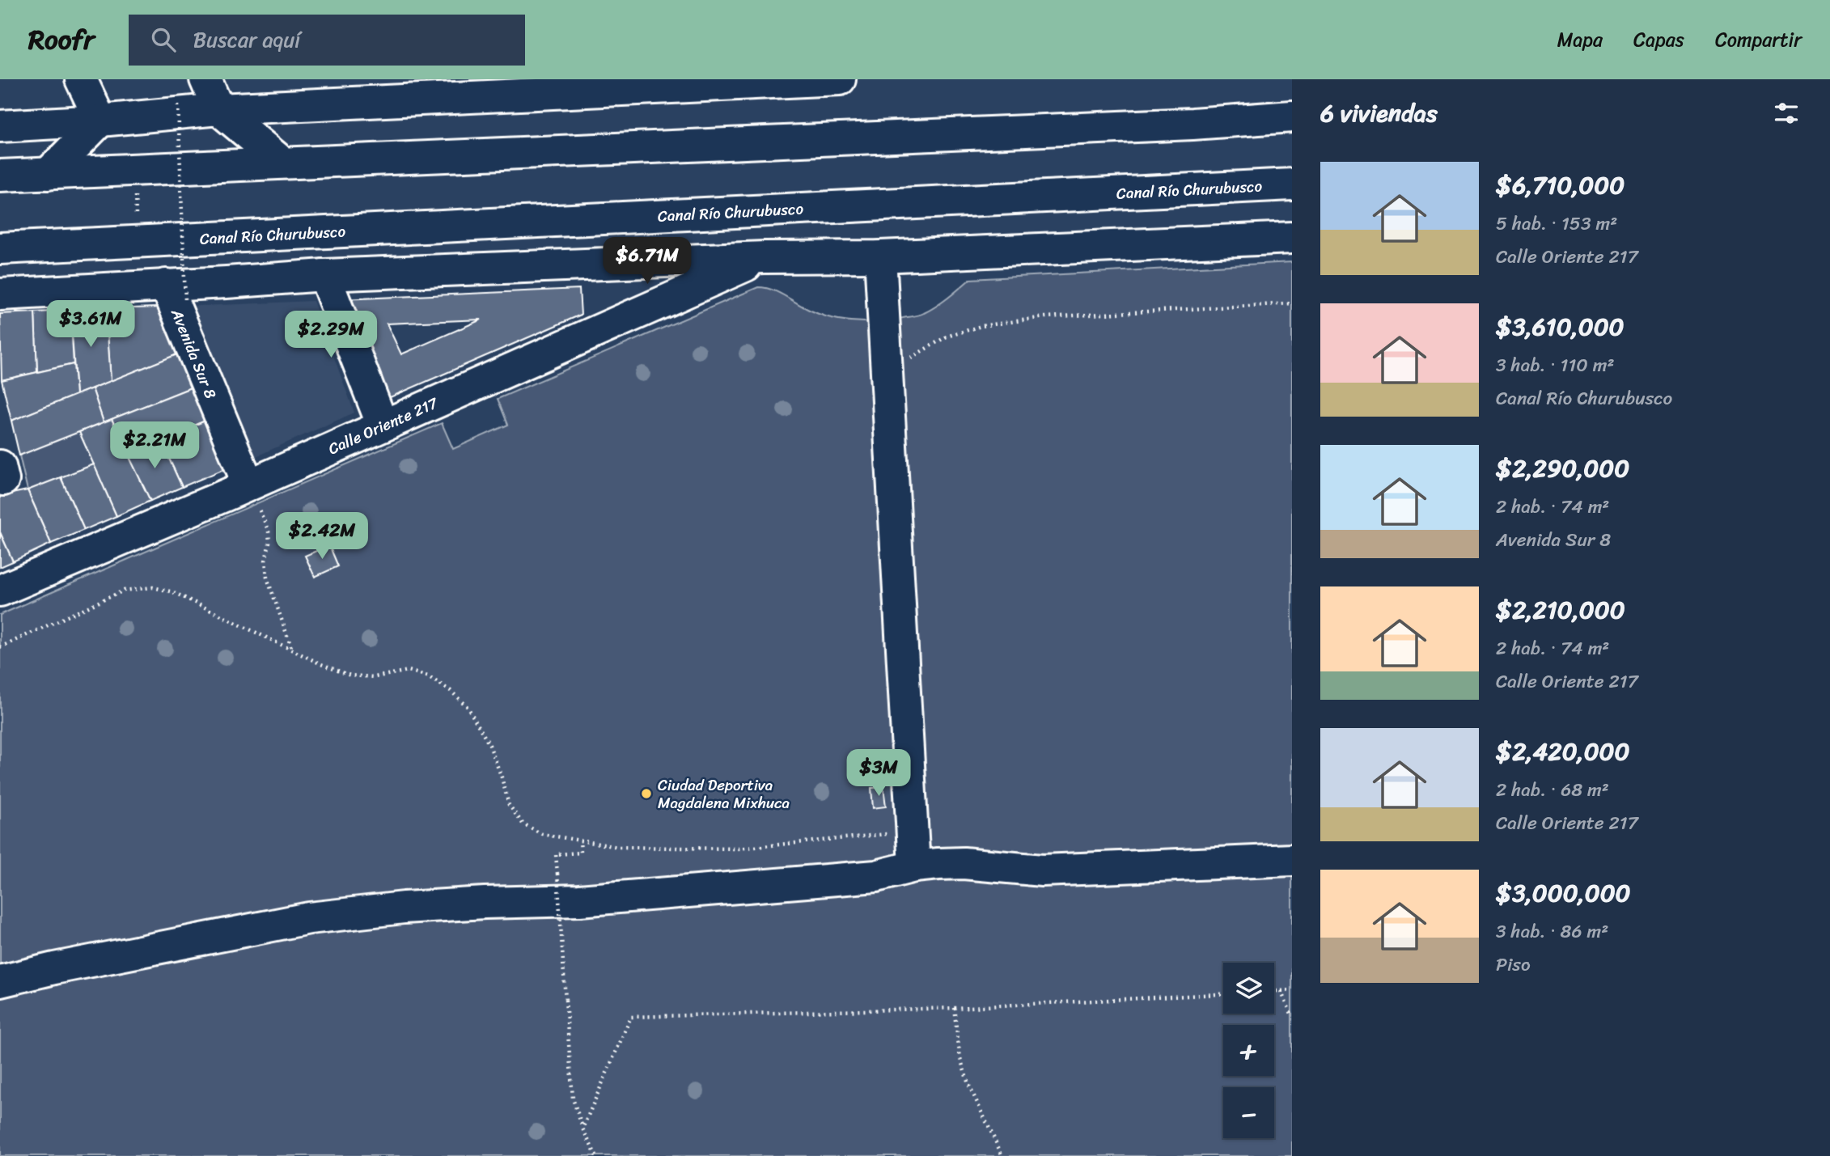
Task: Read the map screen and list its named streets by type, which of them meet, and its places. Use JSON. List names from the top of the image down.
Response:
{
  "streets": {
    "street": ["Canal Río Churubusco", "Avenida Sur 8", "Calle Oriente 217"]
  },
  "crossings": [
    ["Avenida Sur 8", "Calle Oriente 217"]
  ],
  "places": ["Ciudad Deportiva Magdalena Mixhuca"],
  "page": {
    "header": "Roofr",
    "search": "Buscar aquí",
    "nav": ["Mapa", "Capas", "Compartir"],
    "heading": "6 viviendas",
    "list": [
      {
        "name": "$6,710,000",
        "note": "5 hab. · 153 m² · Calle Oriente 217"
      },
      {
        "name": "$3,610,000",
        "note": "3 hab. · 110 m² · Canal Río Churubusco"
      },
      {
        "name": "$2,290,000",
        "note": "2 hab. · 74 m² · Avenida Sur 8"
      },
      {
        "name": "$2,210,000",
        "note": "2 hab. · 74 m² · Calle Oriente 217"
      },
      {
        "name": "$2,420,000",
        "note": "2 hab. · 68 m² · Calle Oriente 217"
      },
      {
        "name": "$3,000,000",
        "note": "3 hab. · 86 m² · Piso"
      }
    ],
    "price": [
      "$6.71M",
      "$3.61M",
      "$2.29M",
      "$2.21M",
      "$2.42M",
      "$3M"
    ],
    "map_buttons": ["+", "−"]
  }
}
